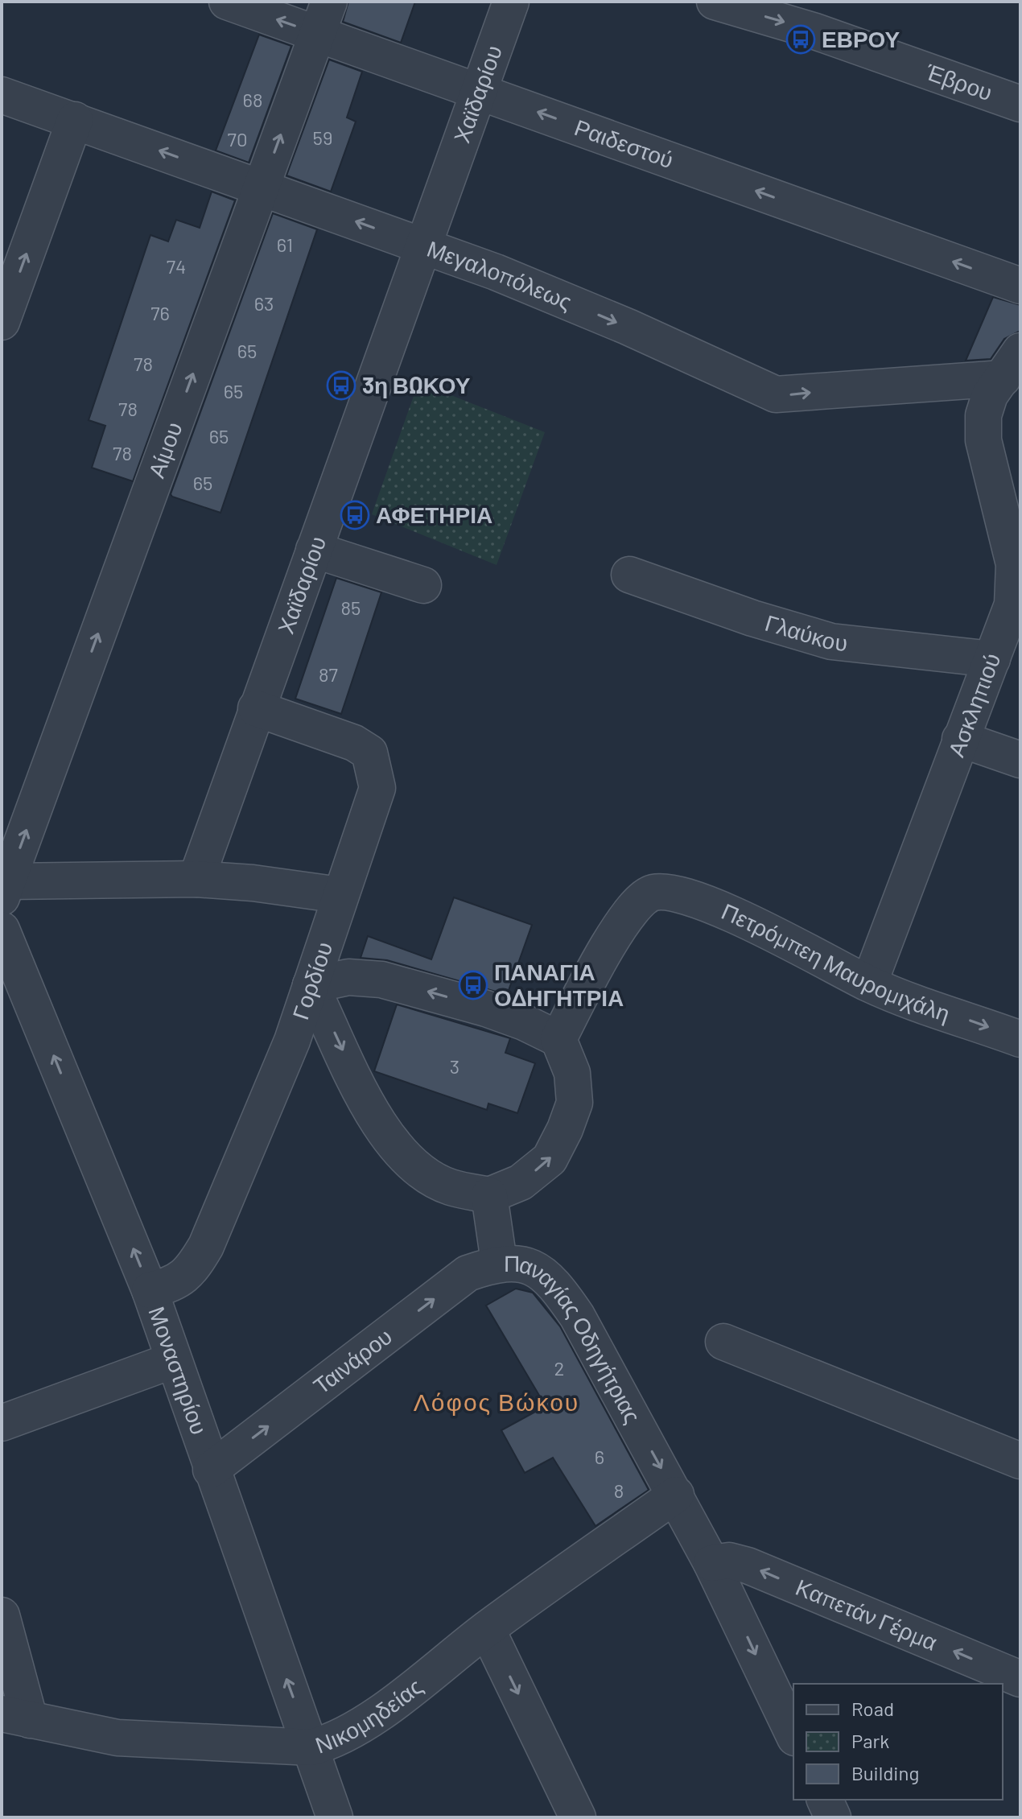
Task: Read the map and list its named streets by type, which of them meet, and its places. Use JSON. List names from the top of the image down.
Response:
{
  "streets": {
    "street": [
      "Έβρου",
      "Χαϊδαρίου",
      "Ραιδεστού",
      "Μεγαλοπόλεως",
      "Αίμου",
      "Γλαύκου",
      "Ασκληπιού",
      "Πετρόμπεη Μαυρομιχάλη",
      "Γορδίου",
      "Παναγίας Οδηγήτριας",
      "Ταινάρου",
      "Μοναστηρίου",
      "Καπετάν Γέρμα",
      "Νικομηδείας"
    ]
  },
  "crossings": [
    ["Χαϊδαρίου", "Ραιδεστού"],
    ["Χαϊδαρίου", "Μεγαλοπόλεως"],
    ["Χαϊδαρίου", "Γορδίου"],
    ["Ραιδεστού", "Αίμου"],
    ["Μεγαλοπόλεως", "Αίμου"],
    ["Μεγαλοπόλεως", "Ασκληπιού"],
    ["Γλαύκου", "Ασκληπιού"],
    ["Ασκληπιού", "Πετρόμπεη Μαυρομιχάλη"],
    ["Γορδίου", "Μοναστηρίου"],
    ["Παναγίας Οδηγήτριας", "Ταινάρου"],
    ["Παναγίας Οδηγήτριας", "Καπετάν Γέρμα"],
    ["Παναγίας Οδηγήτριας", "Νικομηδείας"],
    ["Ταινάρου", "Μοναστηρίου"],
    ["Μοναστηρίου", "Νικομηδείας"]
  ],
  "one_way": [
    "Έβρου",
    "Ραιδεστού",
    "Αίμου",
    "Ταινάρου",
    "Μοναστηρίου"
  ],
  "districts": ["Λόφος Βώκου"],
  "places": {
    "bus stop": [
      "ΕΒΡΟΥ",
      "3η ΒΩΚΟΥ",
      "ΑΦΕΤΗΡΙΑ",
      "ΠΑΝΑΓΙΑ ΟΔΗΓΗΤΡΙΑ"
    ]
  },
  "house_numbers": [
    "68",
    "59",
    "70",
    "61",
    "74",
    "63",
    "76",
    "65",
    "78",
    "65",
    "78",
    "65",
    "78",
    "65",
    "85",
    "87",
    "3",
    "2",
    "6",
    "8"
  ],
  "legend": ["Road", "Park", "Building"]
}
